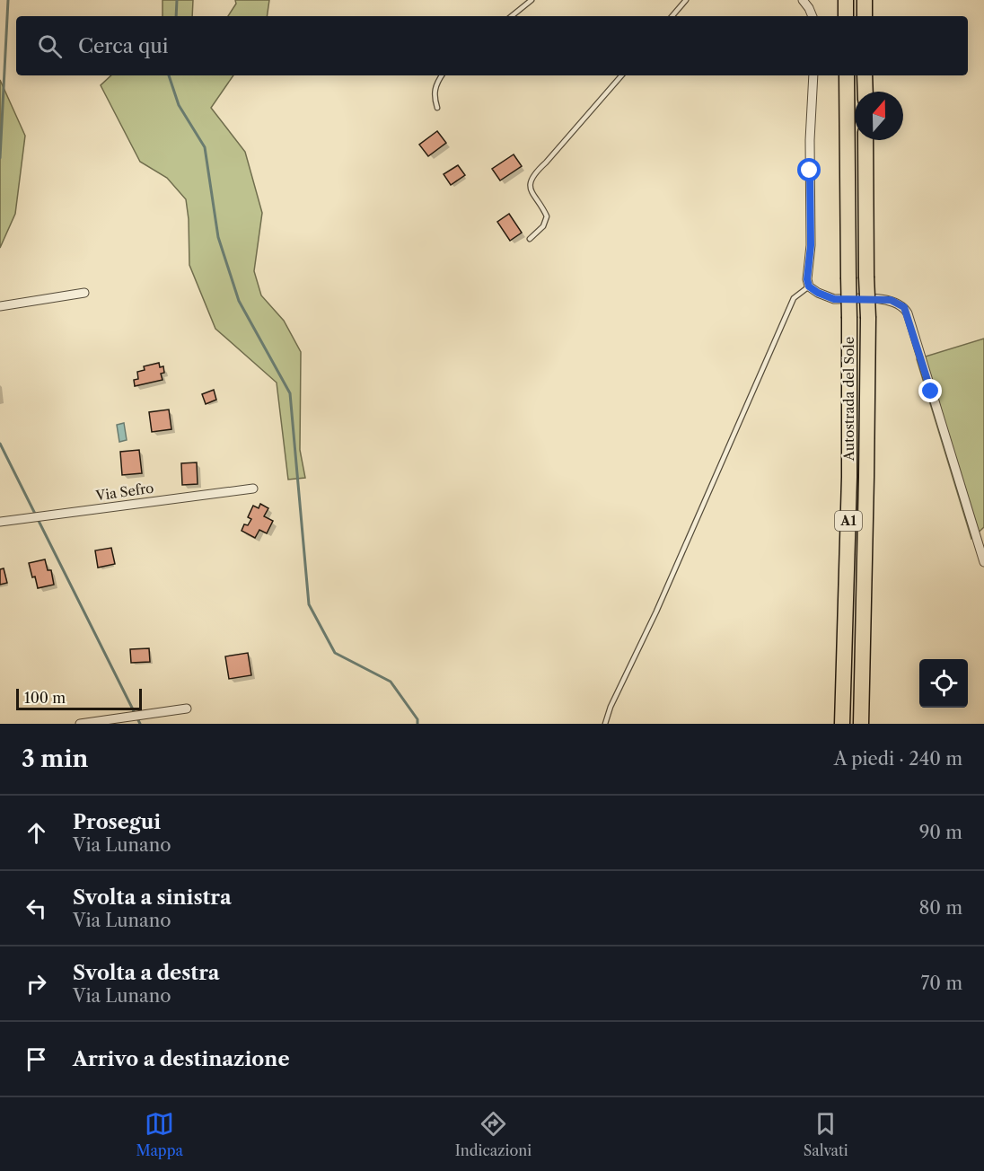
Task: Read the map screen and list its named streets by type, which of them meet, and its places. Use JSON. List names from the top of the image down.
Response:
{
  "streets": {
    "highway": ["Autostrada del Sole", "A1"],
    "street": ["Via Sefro"]
  },
  "scale_bar": "100 m",
  "north": "top",
  "page": {
    "search": "Cerca qui",
    "scale": "100 m",
    "heading": ["3 min", "A piedi · 240 m"],
    "list": [
      ["Prosegui", "Via Lunano", "90 m"],
      ["Svolta a sinistra", "Via Lunano", "80 m"],
      ["Svolta a destra", "Via Lunano", "70 m"],
      "Arrivo a destinazione"
    ],
    "nav": ["Mappa", "Indicazioni", "Salvati"]
  }
}
